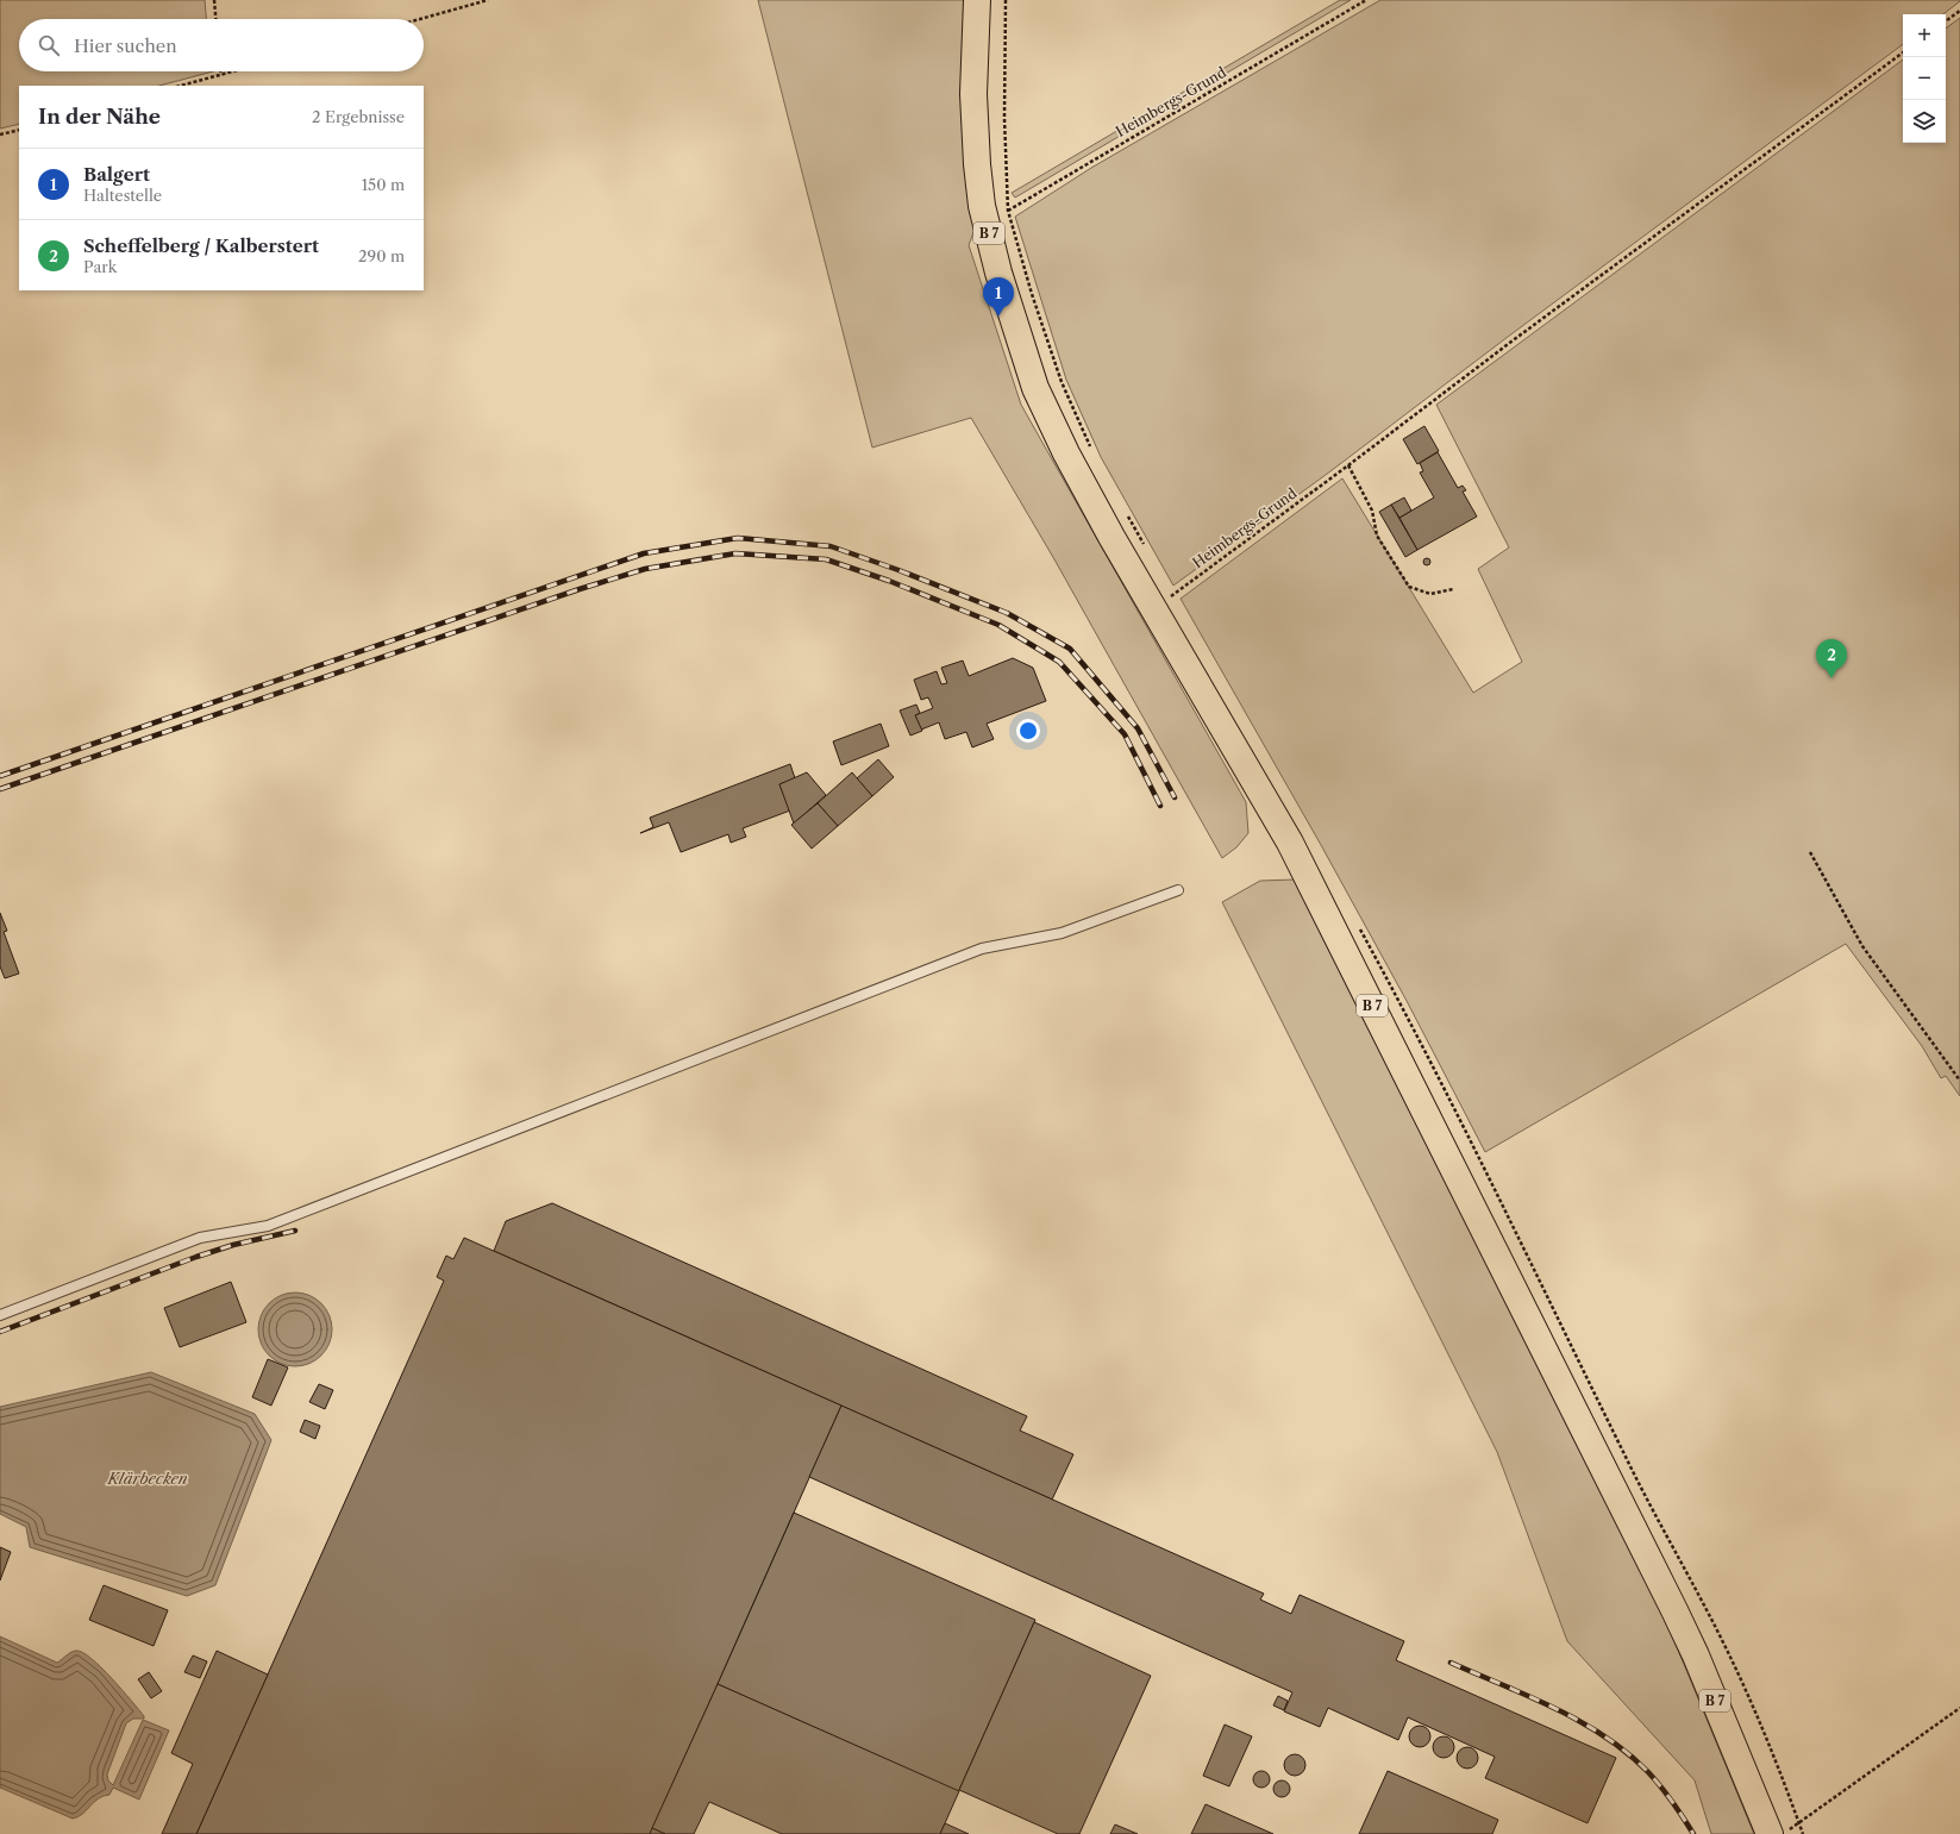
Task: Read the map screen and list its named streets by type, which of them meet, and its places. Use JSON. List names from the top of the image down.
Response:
{
  "streets": {
    "main road": ["B 7"],
    "path": ["Heimbergs-Grund"]
  },
  "crossings": [
    ["Heimbergs-Grund", "B 7"]
  ],
  "water": ["Klärbecken"],
  "page": {
    "map_buttons": ["+", "−"],
    "search": "Hier suchen",
    "heading": ["In der Nähe", "2 Ergebnisse"],
    "list": [
      {
        "mark": "1",
        "name": "Balgert",
        "note": "Haltestelle",
        "value": "150 m"
      },
      {
        "mark": "2",
        "name": "Scheffelberg / Kalberstert",
        "note": "Park",
        "value": "290 m"
      }
    ],
    "pins": ["1", "2"]
  }
}
